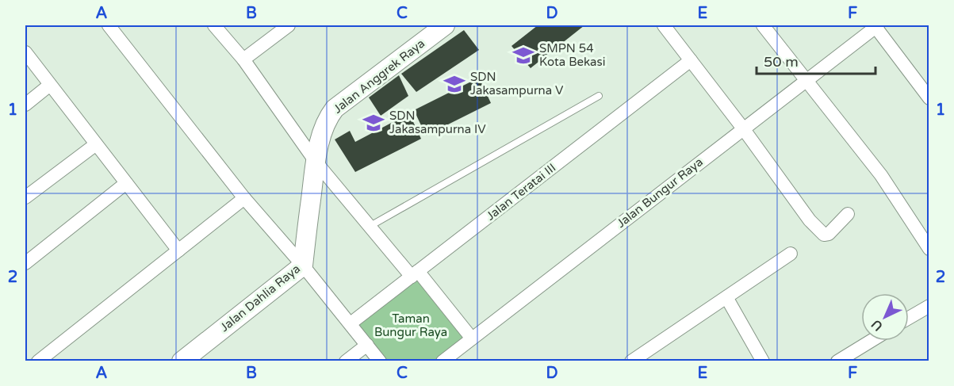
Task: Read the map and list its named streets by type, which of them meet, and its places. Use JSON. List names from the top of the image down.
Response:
{
  "streets": {
    "street": [
      "Jalan Anggrek Raya",
      "Jalan Teratai III",
      "Jalan Bungur Raya",
      "Jalan Dahlia Raya"
    ]
  },
  "crossings": [
    ["Jalan Anggrek Raya", "Jalan Dahlia Raya"]
  ],
  "parks": ["Taman Bungur Raya"],
  "places": {
    "school or university": ["SMPN 54 Kota Bekasi", "SDN Jakasampurna V", "SDN Jakasampurna IV"]
  },
  "scale_bar": "50 m",
  "north": "bottom left",
  "grid": {
    "columns": [
      "A",
      "B",
      "C",
      "D",
      "E",
      "F"
    ],
    "rows": ["1", "2"]
  }
}
